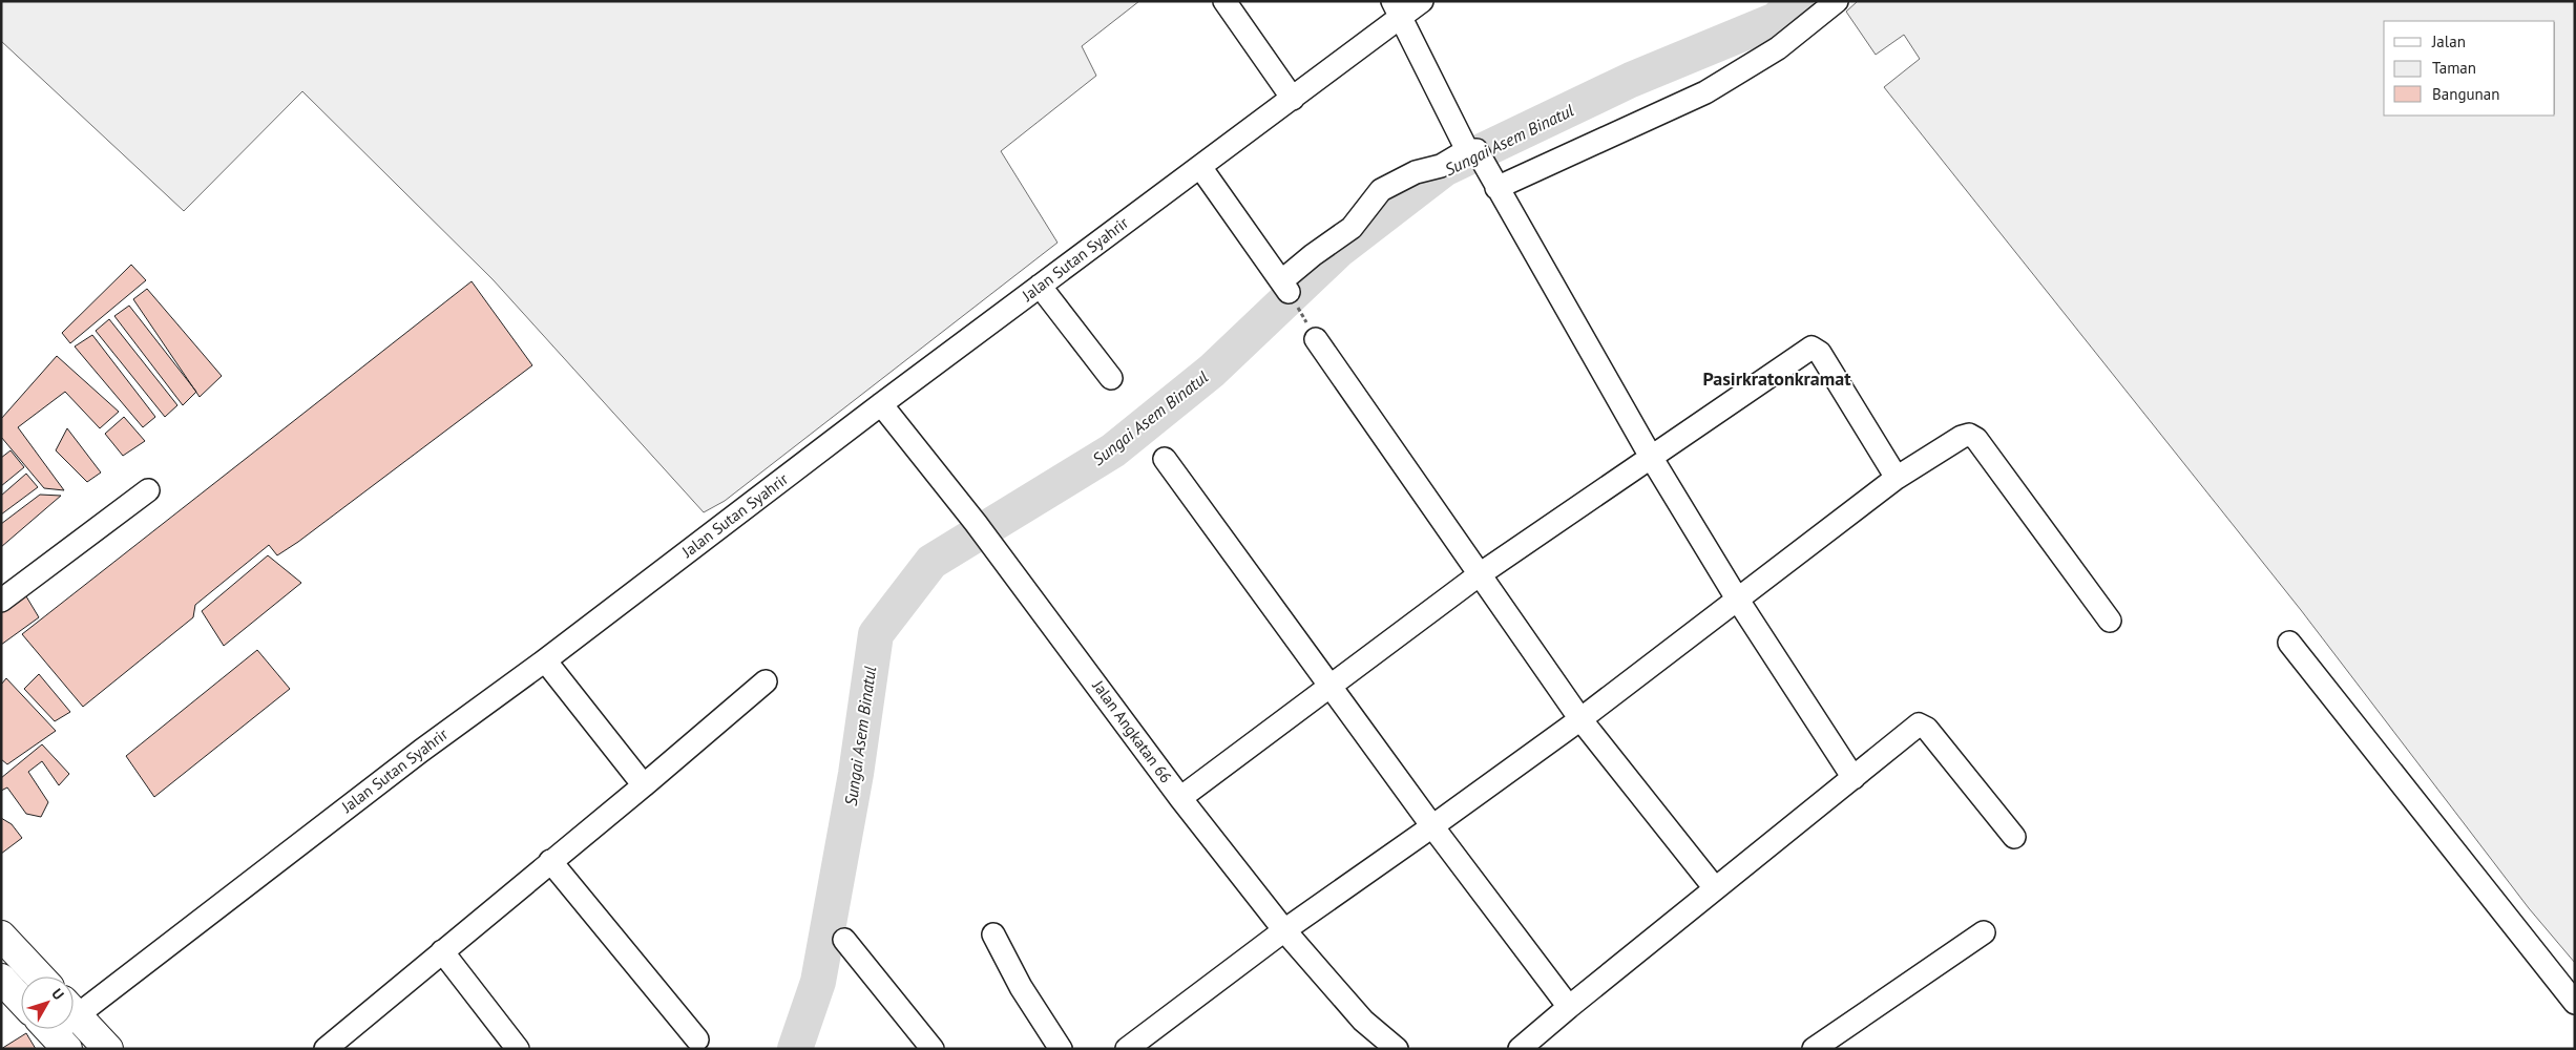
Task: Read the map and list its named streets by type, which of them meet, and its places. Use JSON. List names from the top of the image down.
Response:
{
  "streets": {
    "street": ["Jalan Sutan Syahrir", "Jalan Angkatan 66"]
  },
  "crossings": [
    ["Jalan Sutan Syahrir", "Jalan Angkatan 66"]
  ],
  "districts": ["Pasirkratonkramat"],
  "water": ["Sungai Asem Binatul"],
  "legend": ["Jalan", "Taman", "Bangunan"],
  "north": "top right"
}
